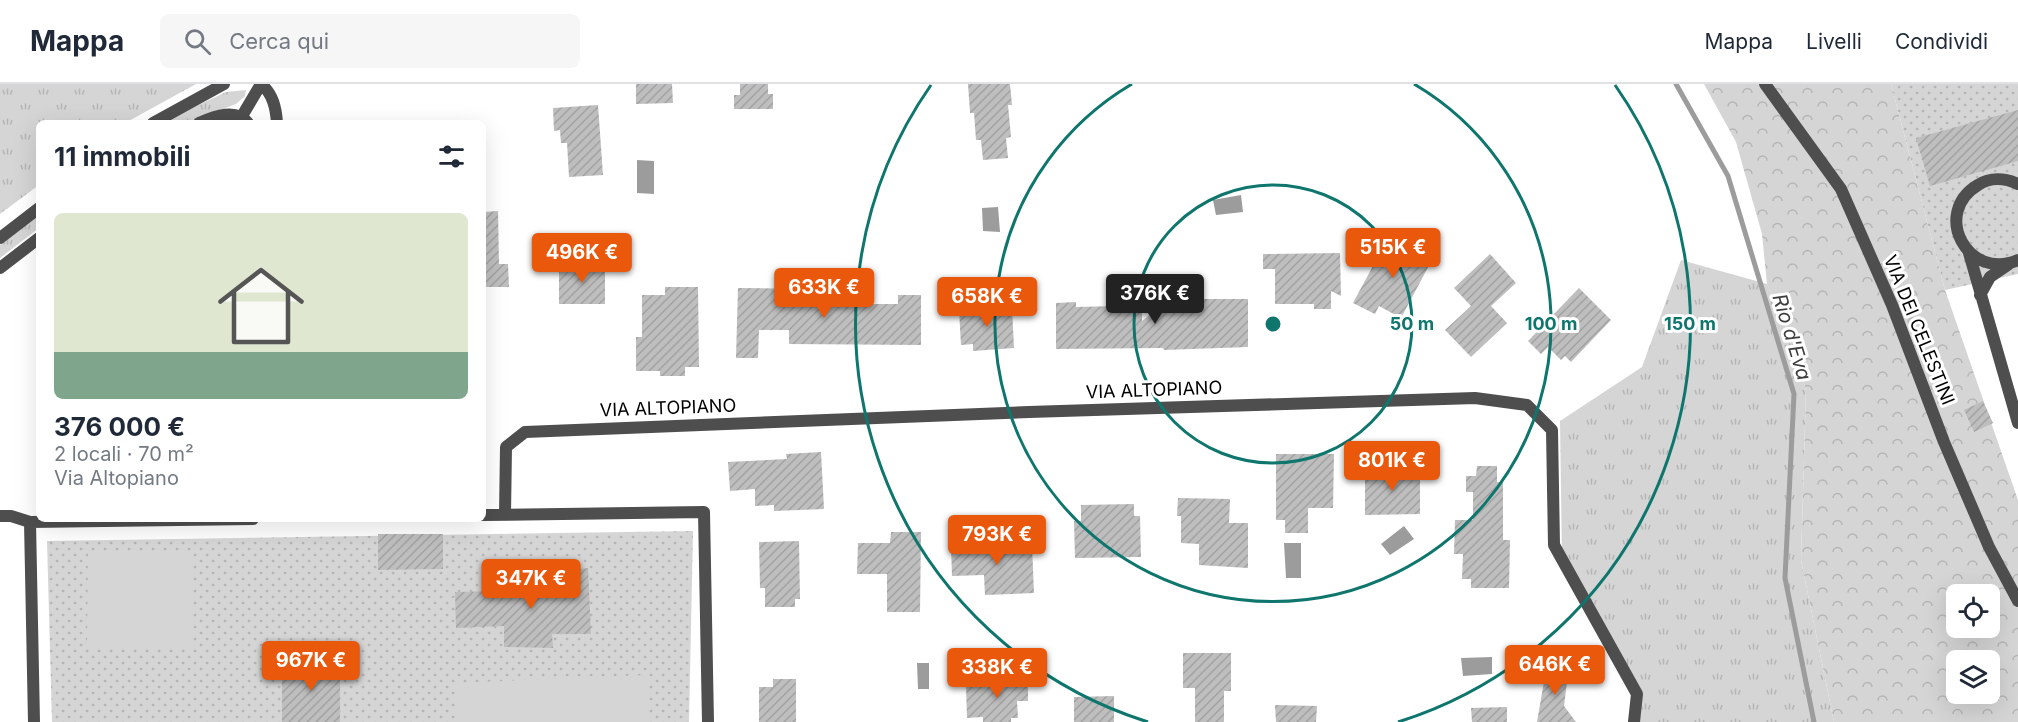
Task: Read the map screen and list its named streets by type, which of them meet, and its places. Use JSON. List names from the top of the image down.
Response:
{
  "streets": {
    "street": ["VIA DEI CELESTINI", "VIA ALTOPIANO"]
  },
  "water": ["Rio d'Eva"],
  "page": {
    "header": "Mappa",
    "search": "Cerca qui",
    "nav": ["Mappa", "Livelli", "Condividi"],
    "heading": "11 immobili",
    "list": [
      {
        "name": "376 000 €",
        "note": "2 locali · 70 m² · Via Altopiano"
      }
    ],
    "price": [
      "515K €",
      "496K €",
      "633K €",
      "376K €",
      "658K €",
      "801K €",
      "793K €",
      "347K €",
      "967K €",
      "646K €",
      "338K €"
    ]
  },
  "rings": ["50 m", "100 m", "150 m"]
}
